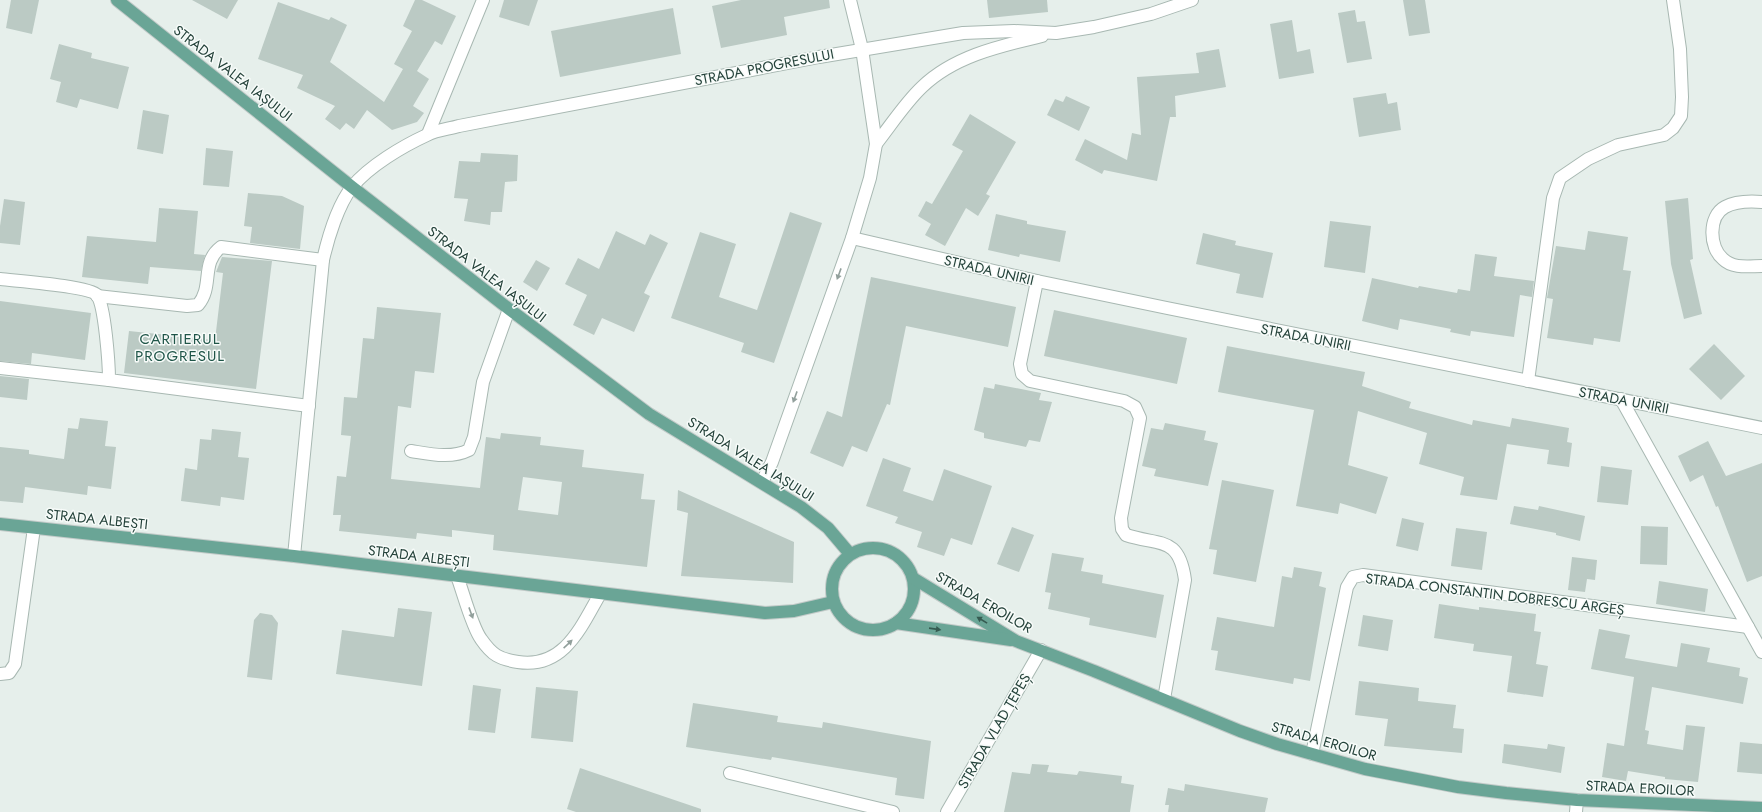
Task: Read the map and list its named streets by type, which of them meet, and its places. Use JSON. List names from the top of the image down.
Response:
{
  "streets": {
    "main road": ["STRADA VALEA IAȘULUI", "STRADA ALBEȘTI", "STRADA EROILOR"],
    "street": [
      "STRADA PROGRESULUI",
      "STRADA UNIRII",
      "STRADA CONSTANTIN DOBRESCU ARGEȘ",
      "STRADA VLAD ȚEPEȘ"
    ]
  },
  "crossings": [
    ["STRADA PROGRESULUI", "STRADA VALEA IAȘULUI"],
    ["STRADA VALEA IAȘULUI", "STRADA ALBEȘTI"],
    ["STRADA VALEA IAȘULUI", "STRADA EROILOR"],
    ["STRADA ALBEȘTI", "STRADA EROILOR"],
    ["STRADA CONSTANTIN DOBRESCU ARGEȘ", "STRADA EROILOR"],
    ["STRADA EROILOR", "STRADA VLAD ȚEPEȘ"]
  ],
  "districts": ["CARTIERUL PROGRESUL"]
}
